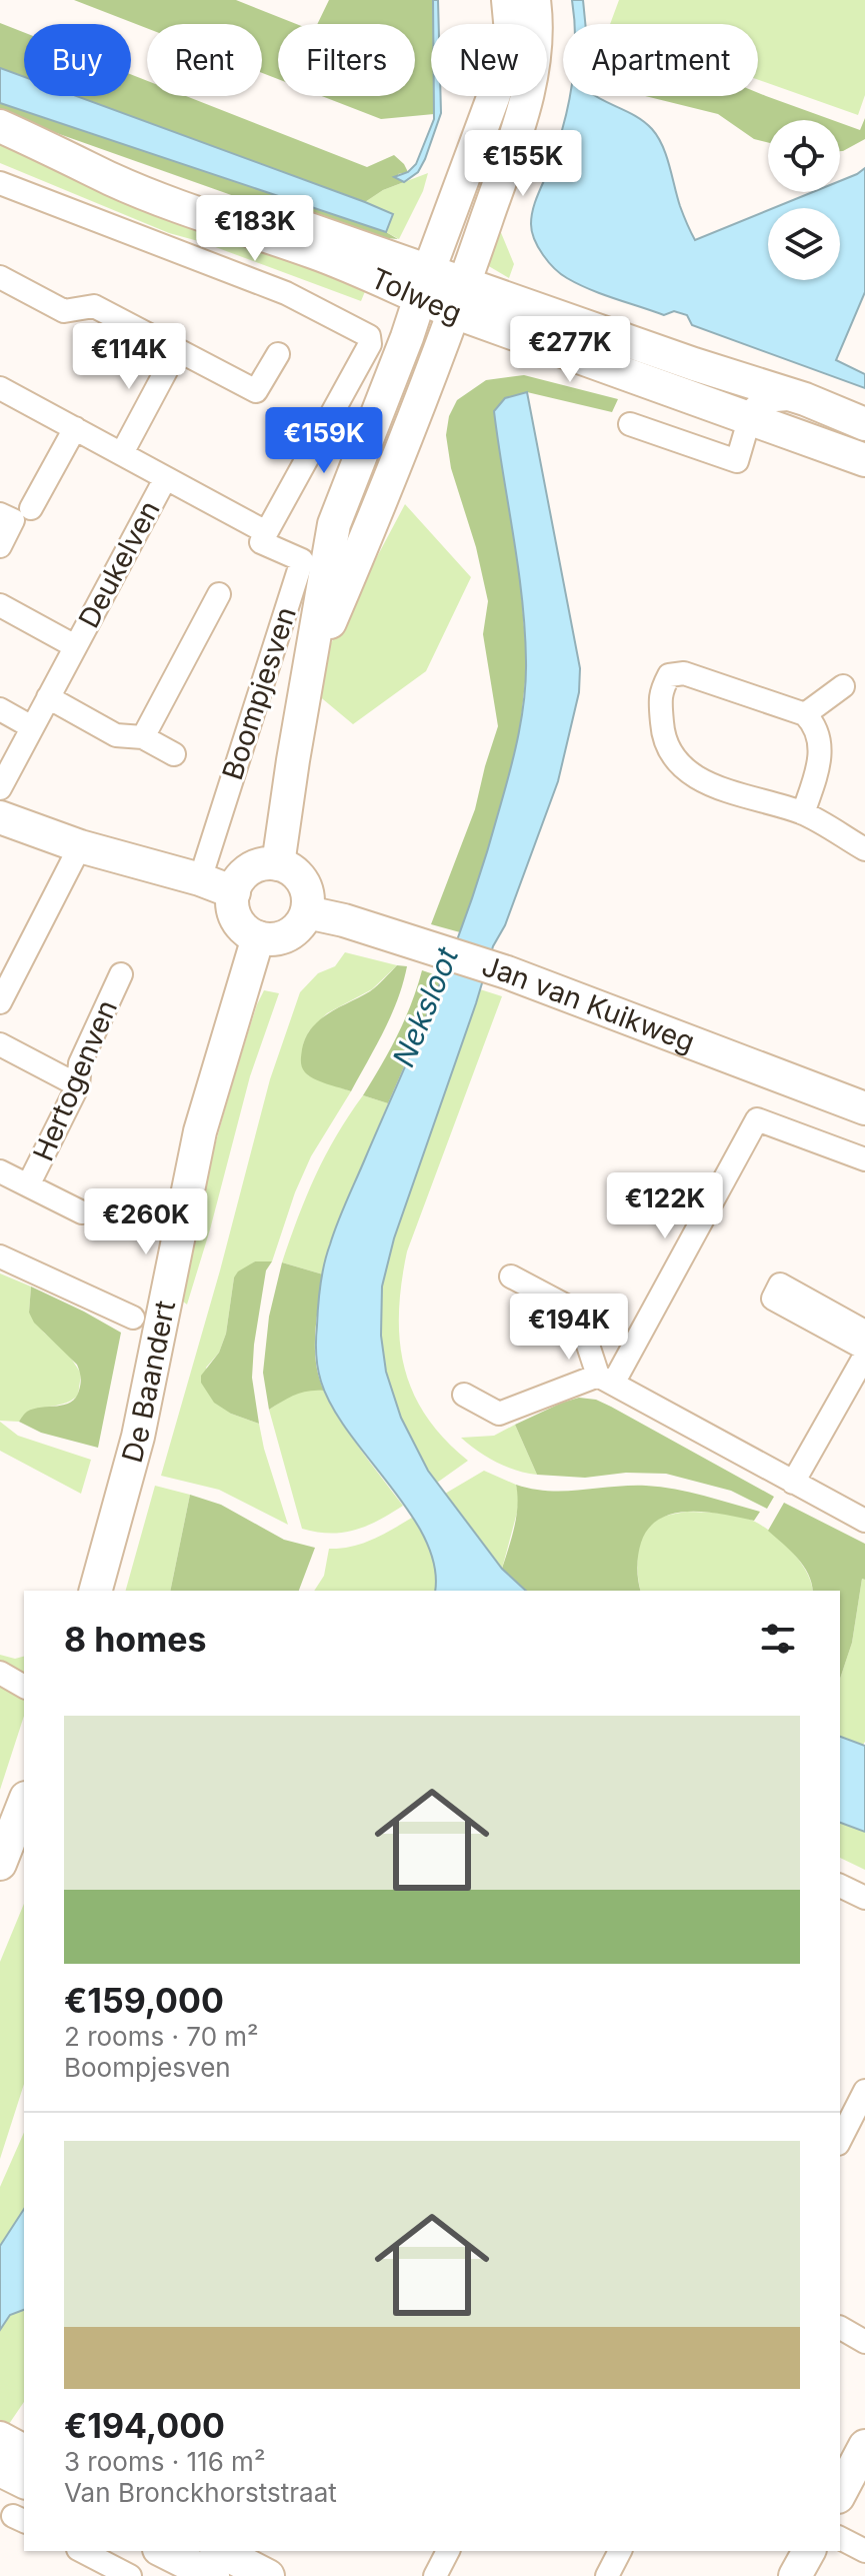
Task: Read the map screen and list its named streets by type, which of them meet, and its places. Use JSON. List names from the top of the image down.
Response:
{
  "streets": {
    "main road": ["Tolweg", "Jan van Kuikweg", "De Baandert"],
    "street": ["Deukelven", "Boompjesven", "Hertogenven"]
  },
  "crossings": [
    ["Deukelven", "Boompjesven"],
    ["Jan van Kuikweg", "De Baandert"]
  ],
  "water": ["Neksloot"],
  "page": {
    "chip": [
      "Buy",
      "Rent",
      "Filters",
      "New",
      "Apartment"
    ],
    "price": [
      "€155K",
      "€183K",
      "€277K",
      "€114K",
      "€159K",
      "€122K",
      "€260K",
      "€194K"
    ],
    "heading": "8 homes",
    "list": [
      {
        "name": "€159,000",
        "note": "2 rooms · 70 m² · Boompjesven"
      },
      {
        "name": "€194,000",
        "note": "3 rooms · 116 m² · Van Bronckhorststraat"
      }
    ]
  }
}
